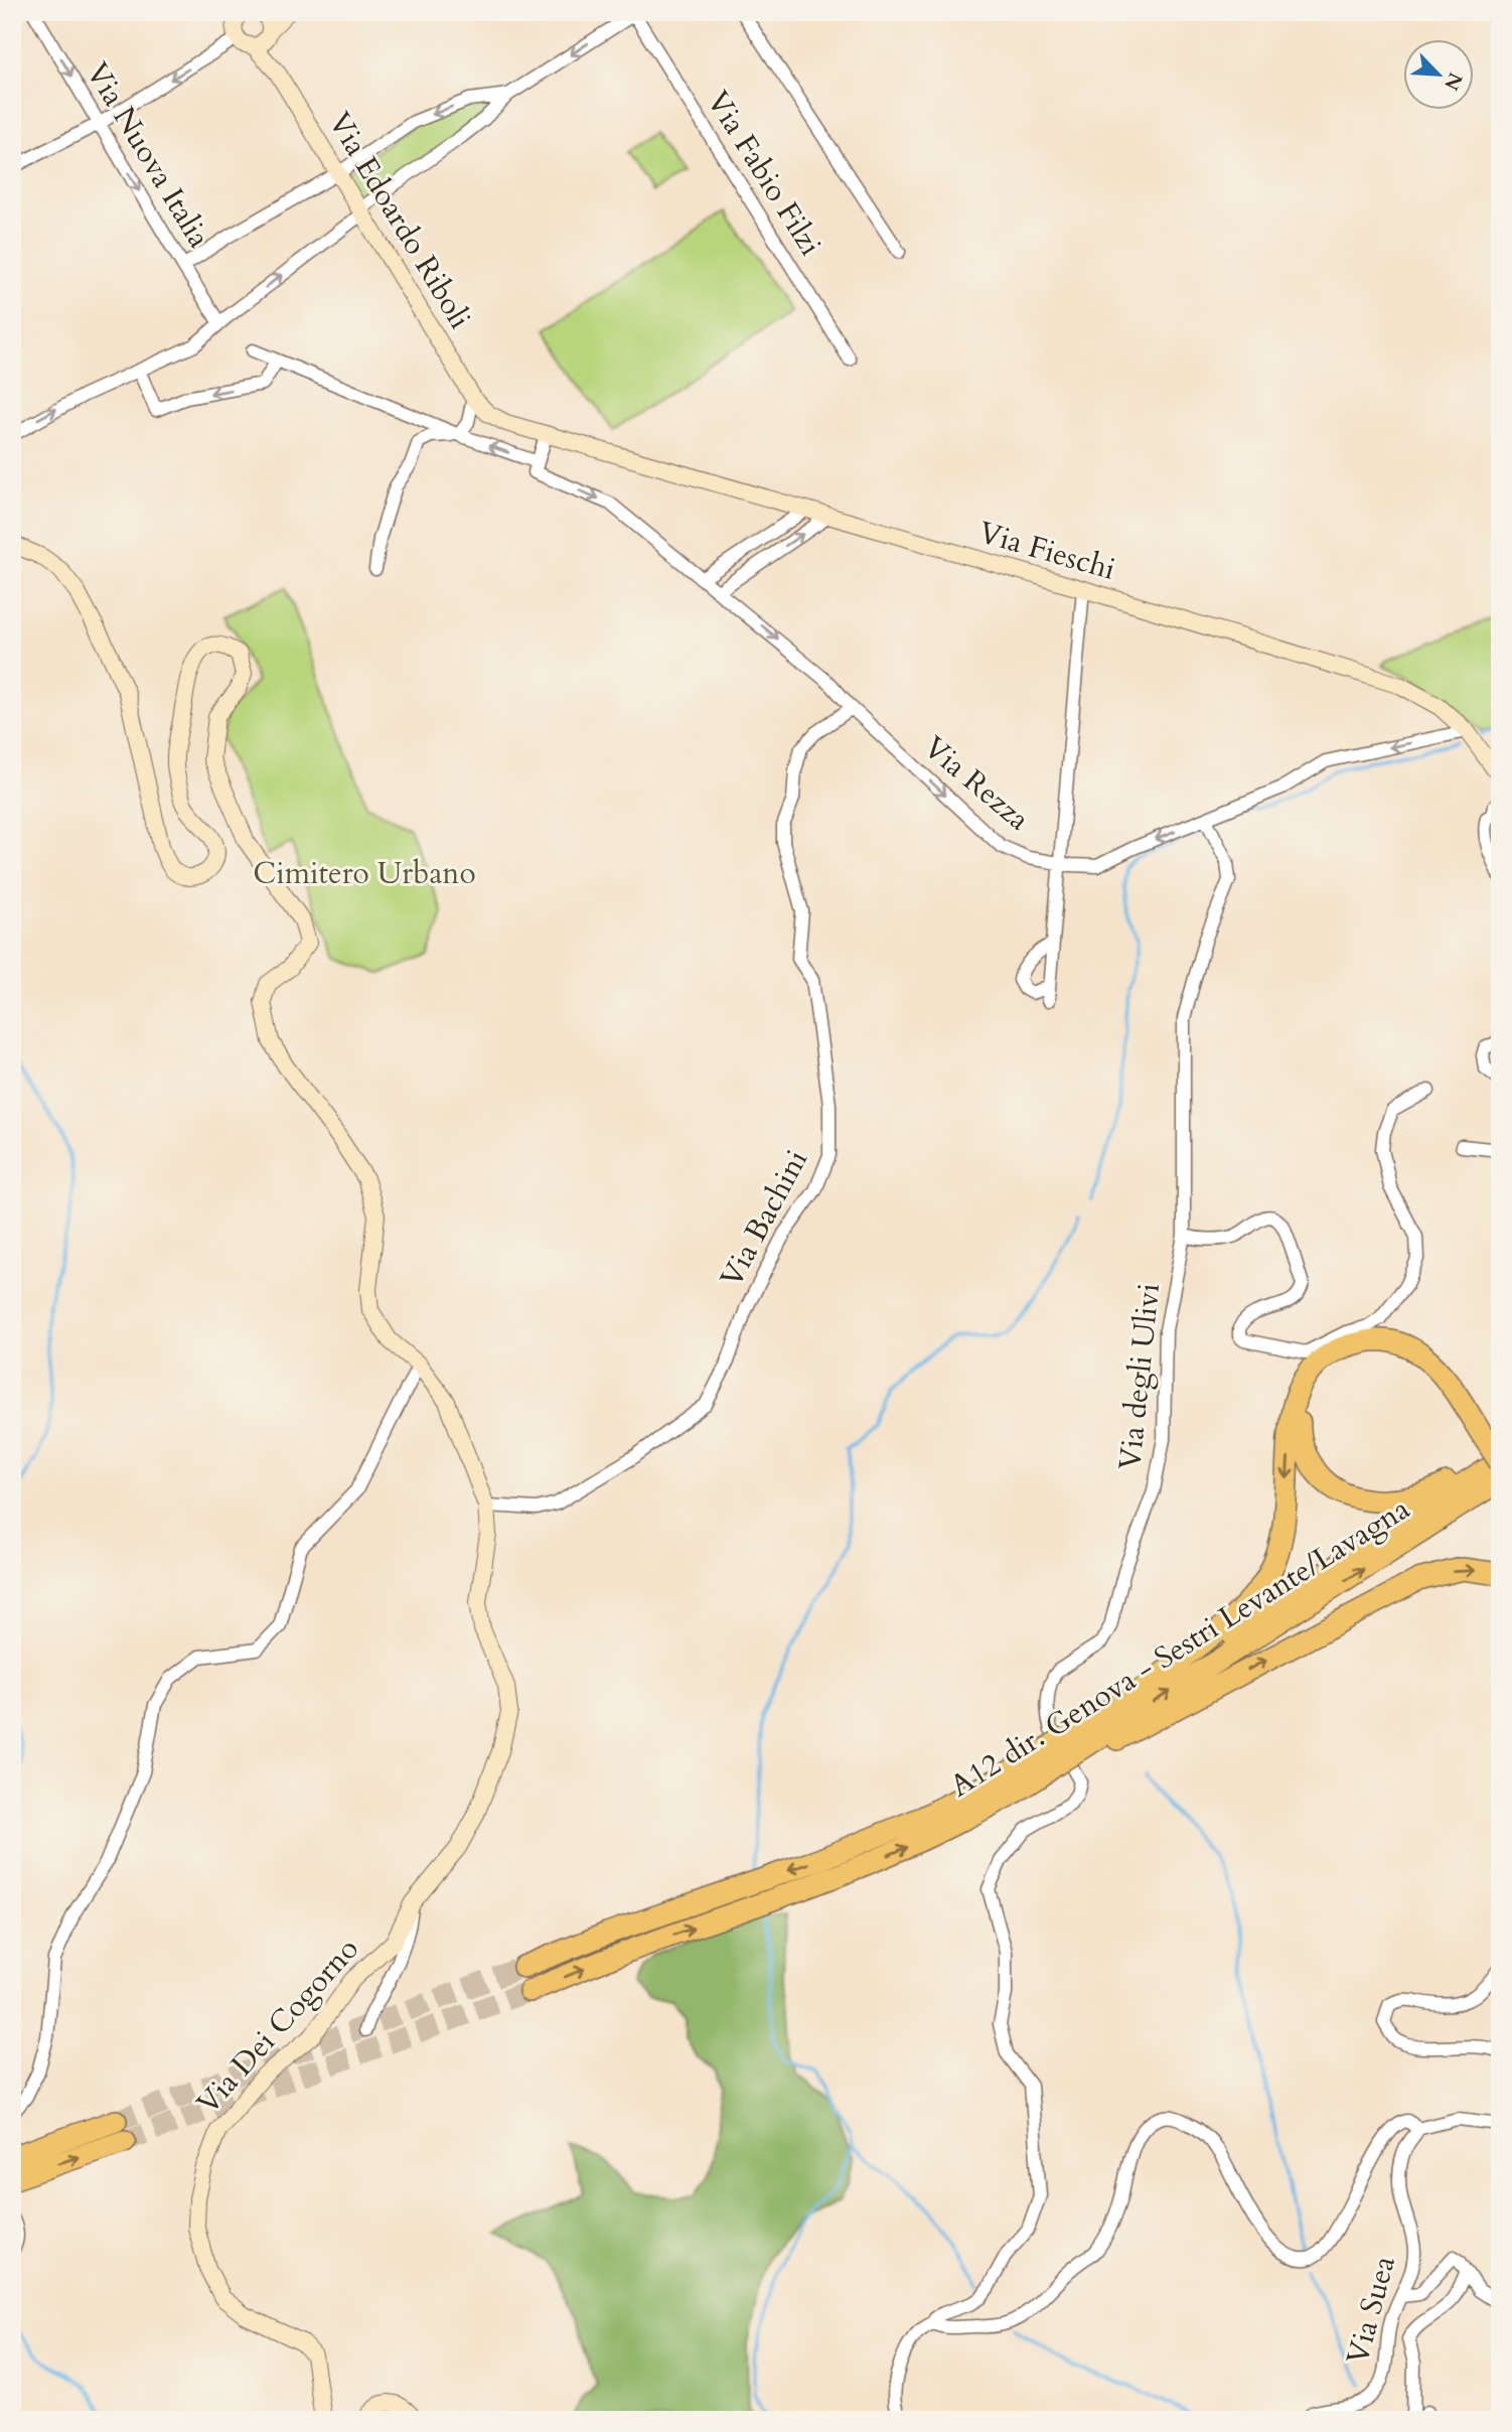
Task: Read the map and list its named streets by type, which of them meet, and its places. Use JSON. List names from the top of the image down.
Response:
{
  "streets": {
    "highway": ["A12 dir. Genova - Sestri Levante/Lavagna"],
    "street": [
      "Via Nuova Italia",
      "Via Fabio Filzi",
      "Via Edoardo Riboli",
      "Via Fieschi",
      "Via Rezza",
      "Via Bachini",
      "Via degli Ulivi",
      "Via Dei Cogorno",
      "Via Suea"
    ]
  },
  "crossings": [
    ["Via Edoardo Riboli", "Via Fieschi"],
    ["Via Fieschi", "Via Rezza"],
    ["Via Rezza", "Via Bachini"],
    ["Via Rezza", "Via degli Ulivi"],
    ["Via Bachini", "Via Dei Cogorno"]
  ],
  "one_way": ["Via Nuova Italia"],
  "parks": ["Cimitero Urbano"],
  "north": "bottom right"
}
